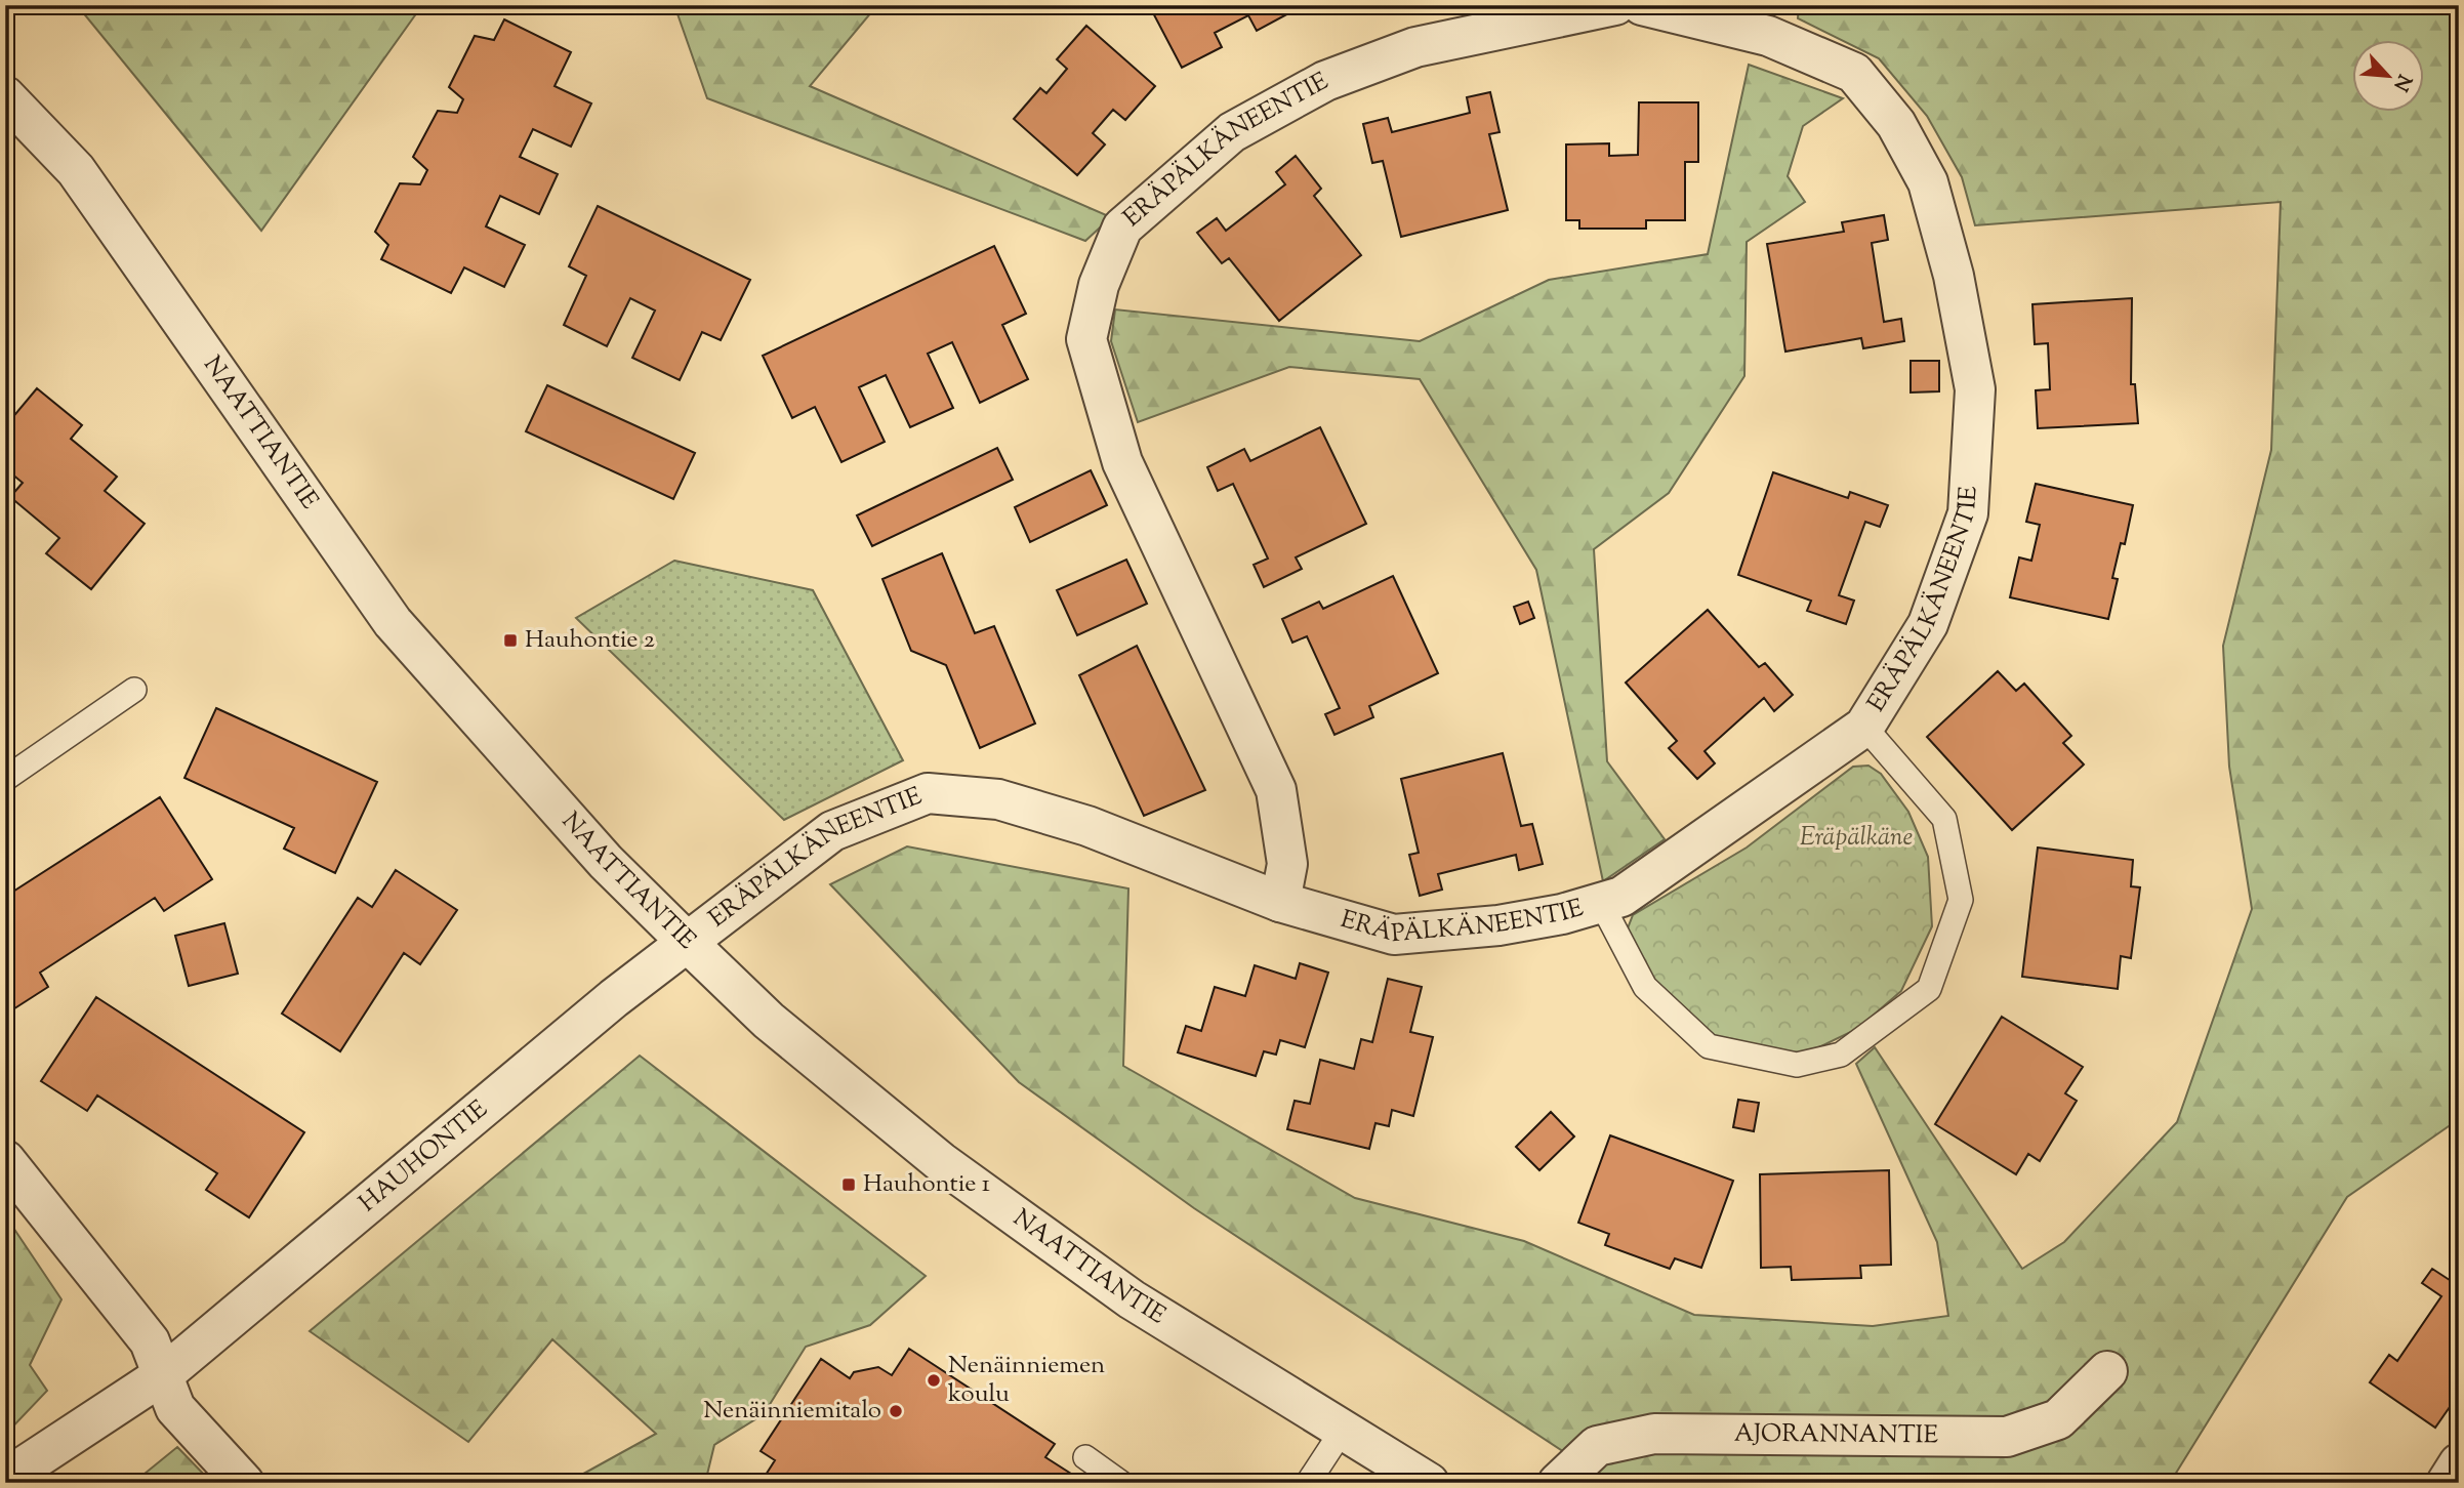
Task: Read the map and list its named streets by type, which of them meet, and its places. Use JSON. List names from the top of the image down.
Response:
{
  "streets": {
    "street": [
      "ERÄPÄLKÄNEENTIE",
      "NAATTIANTIE",
      "HAUHONTIE",
      "AJORANNANTIE"
    ]
  },
  "crossings": [
    ["ERÄPÄLKÄNEENTIE", "NAATTIANTIE"],
    ["ERÄPÄLKÄNEENTIE", "HAUHONTIE"],
    ["NAATTIANTIE", "HAUHONTIE"]
  ],
  "parks": ["Eräpälkäne"],
  "places": {
    "transit": ["Hauhontie 2", "Hauhontie 1"],
    "other": ["Nenäinniemen koulu", "Nenäinniemitalo"]
  },
  "north": "bottom right"
}
